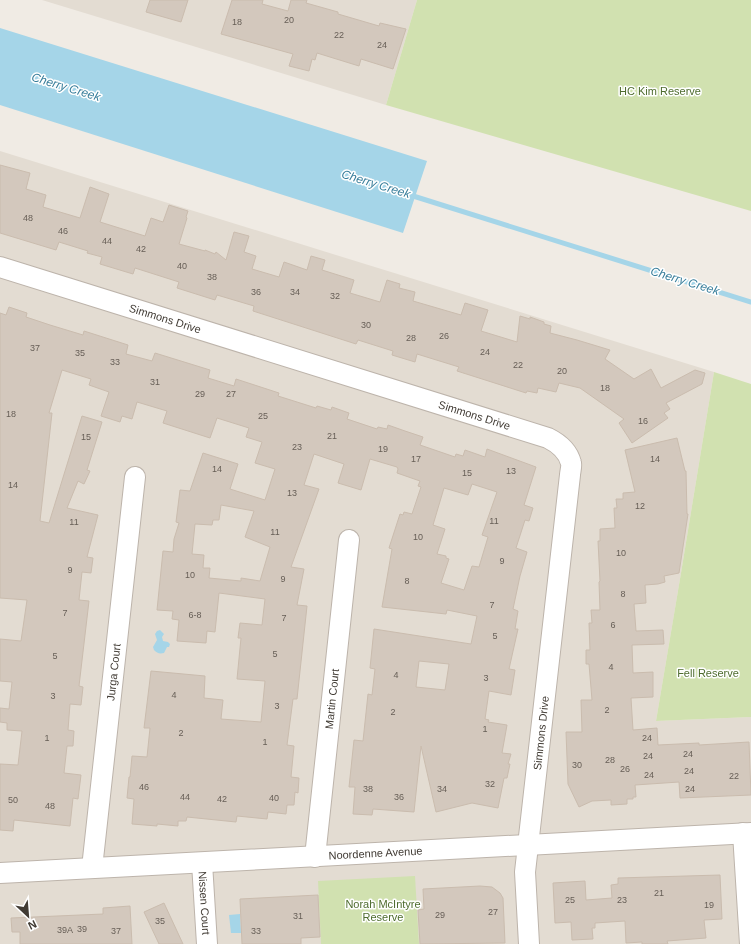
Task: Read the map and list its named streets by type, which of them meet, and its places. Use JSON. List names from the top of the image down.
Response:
{
  "streets": {
    "street": [
      "Simmons Drive",
      "Jurga Court",
      "Martin Court",
      "Noordenne Avenue",
      "Nissen Court"
    ]
  },
  "crossings": [
    ["Simmons Drive", "Noordenne Avenue"],
    ["Jurga Court", "Noordenne Avenue"],
    ["Martin Court", "Noordenne Avenue"],
    ["Noordenne Avenue", "Nissen Court"]
  ],
  "water": ["Cherry Creek"],
  "parks": ["HC Kim Reserve", "Fell Reserve", "Norah McIntyre Reserve"],
  "house_numbers": [
    "20",
    "18",
    "22",
    "24",
    "48",
    "46",
    "44",
    "42",
    "40",
    "38",
    "36",
    "34",
    "32",
    "30",
    "26",
    "28",
    "37",
    "24",
    "35",
    "33",
    "22",
    "20",
    "31",
    "18",
    "29",
    "27",
    "18",
    "25",
    "16",
    "21",
    "15",
    "23",
    "19",
    "17",
    "14",
    "14",
    "13",
    "15",
    "14",
    "13",
    "12",
    "11",
    "11",
    "11",
    "10",
    "10",
    "9",
    "9",
    "10",
    "9",
    "8",
    "8",
    "7",
    "7",
    "6-8",
    "7",
    "6",
    "5",
    "5",
    "5",
    "4",
    "4",
    "3",
    "4",
    "3",
    "3",
    "2",
    "2",
    "1",
    "2",
    "1",
    "24",
    "1",
    "24",
    "24",
    "28",
    "30",
    "26",
    "24",
    "24",
    "22",
    "32",
    "46",
    "38",
    "34",
    "24",
    "44",
    "36",
    "40",
    "42",
    "50",
    "48",
    "21",
    "25",
    "23",
    "19",
    "27",
    "29",
    "31",
    "35",
    "39",
    "39A",
    "37",
    "33"
  ],
  "north": "bottom right"
}
